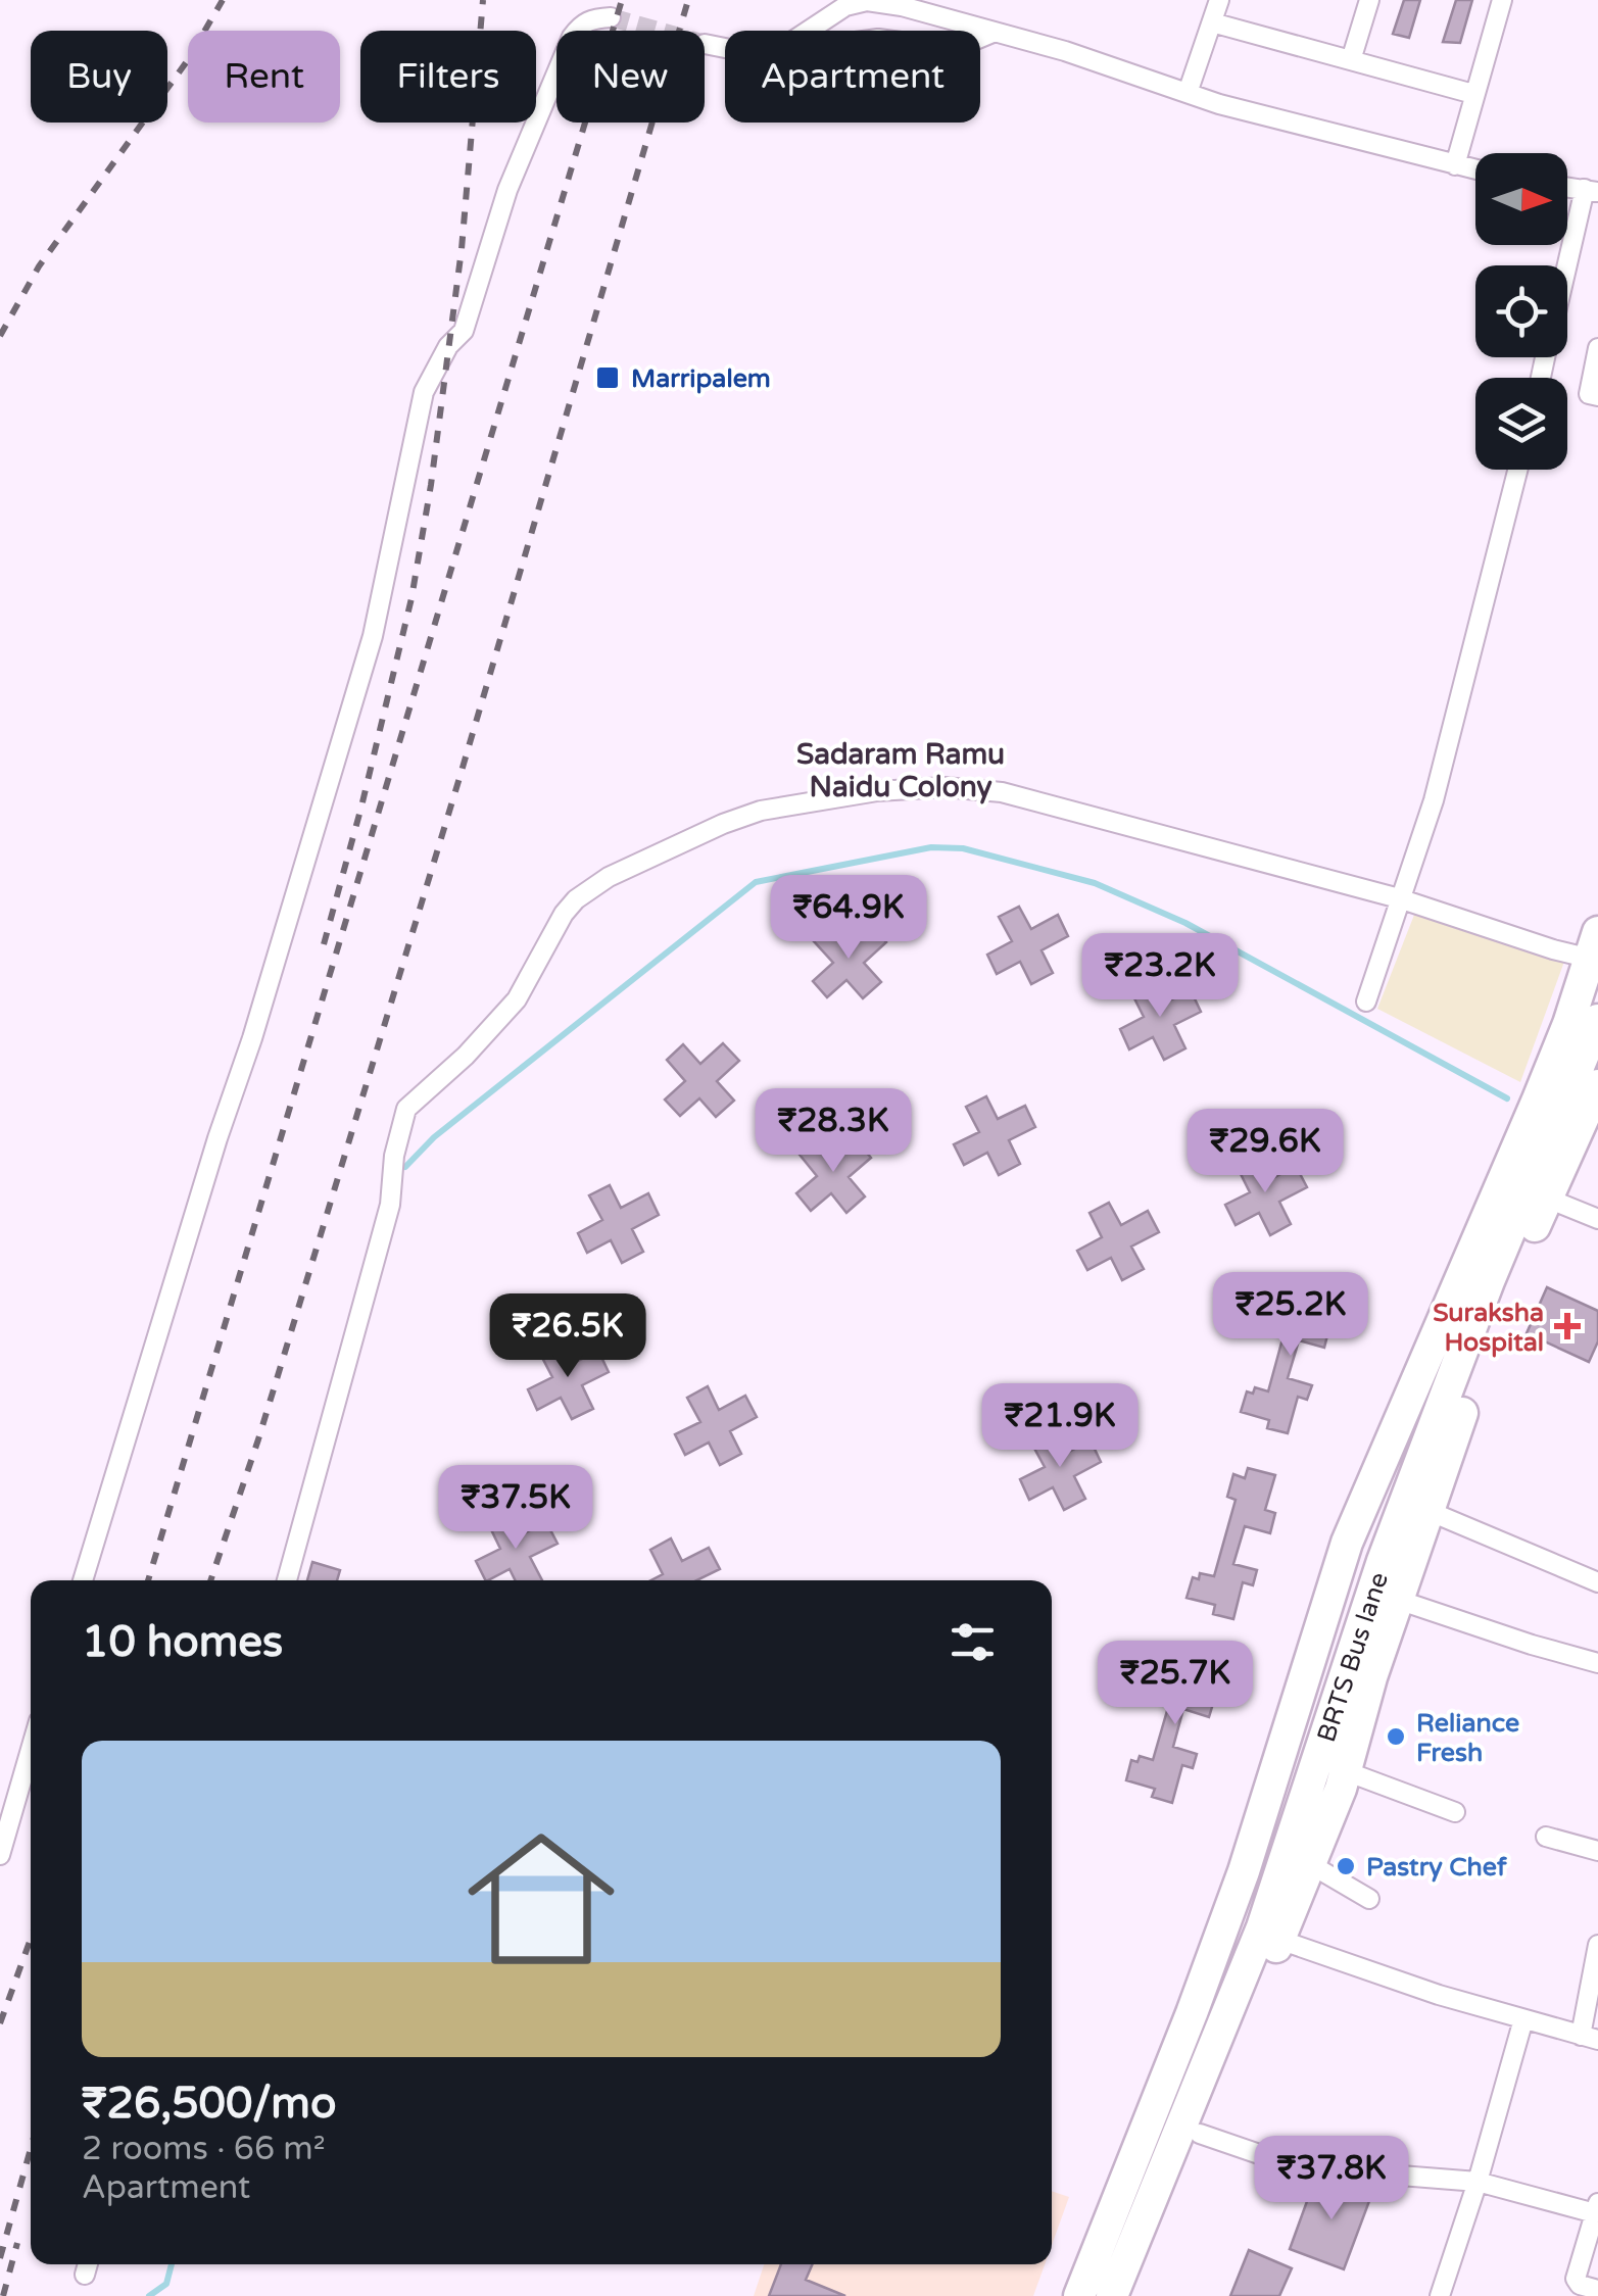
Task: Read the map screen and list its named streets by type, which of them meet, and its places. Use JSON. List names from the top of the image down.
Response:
{
  "streets": {
    "main road": ["BRTS Bus lane"]
  },
  "districts": ["Sadaram Ramu Naidu Colony"],
  "places": {
    "transit": ["Marripalem"],
    "health": ["Suraksha Hospital"],
    "other": ["Reliance Fresh", "Pastry Chef"]
  },
  "north": "right",
  "page": {
    "chip": [
      "Buy",
      "Rent",
      "Filters",
      "New",
      "Apartment"
    ],
    "price": [
      "₹64.9K",
      "₹23.2K",
      "₹28.3K",
      "₹29.6K",
      "₹25.2K",
      "₹26.5K",
      "₹21.9K",
      "₹37.5K",
      "₹25.7K",
      "₹37.8K"
    ],
    "heading": "10 homes",
    "list": [
      {
        "name": "₹26,500/mo",
        "note": "2 rooms · 66 m² · Apartment"
      }
    ]
  }
}
